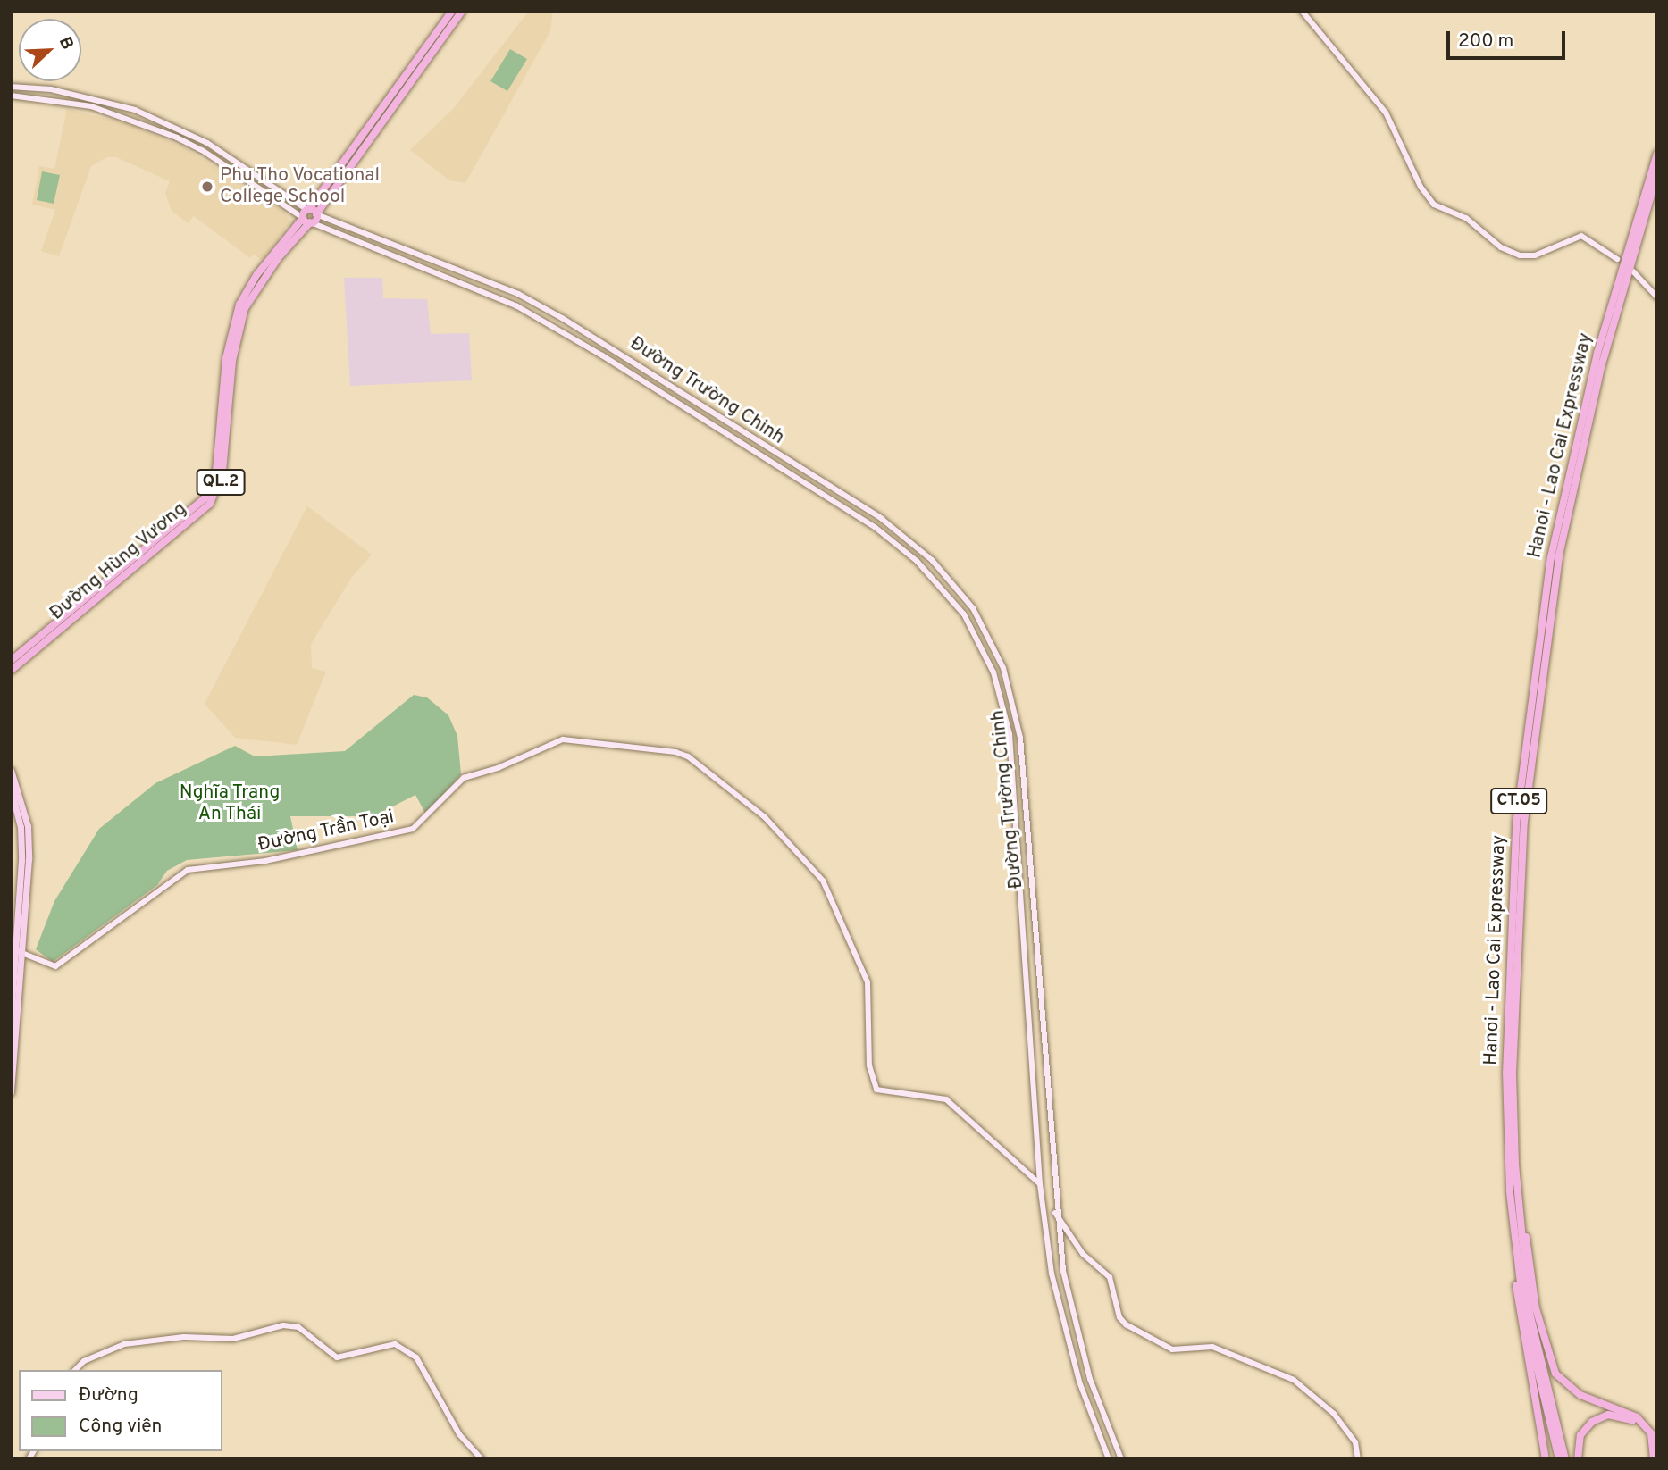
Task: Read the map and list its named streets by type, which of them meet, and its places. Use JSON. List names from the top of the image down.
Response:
{
  "streets": {
    "highway": [
      "Hanoi - Lao Cai Expressway",
      "QL.2",
      "Đường Hùng Vương",
      "CT.05"
    ],
    "main road": ["Đường Trường Chinh", "Đường Trần Toại"]
  },
  "crossings": [
    ["Đường Trường Chinh", "QL.2"],
    ["Đường Trường Chinh", "Đường Hùng Vương"],
    ["Đường Trường Chinh", "Đường Trần Toại"],
    ["QL.2", "Đường Hùng Vương"]
  ],
  "parks": ["Nghĩa Trang An Thái"],
  "places": ["Phu Tho Vocational College School"],
  "legend": ["Đường", "Công viên"],
  "scale_bar": "200 m",
  "north": "top right"
}
